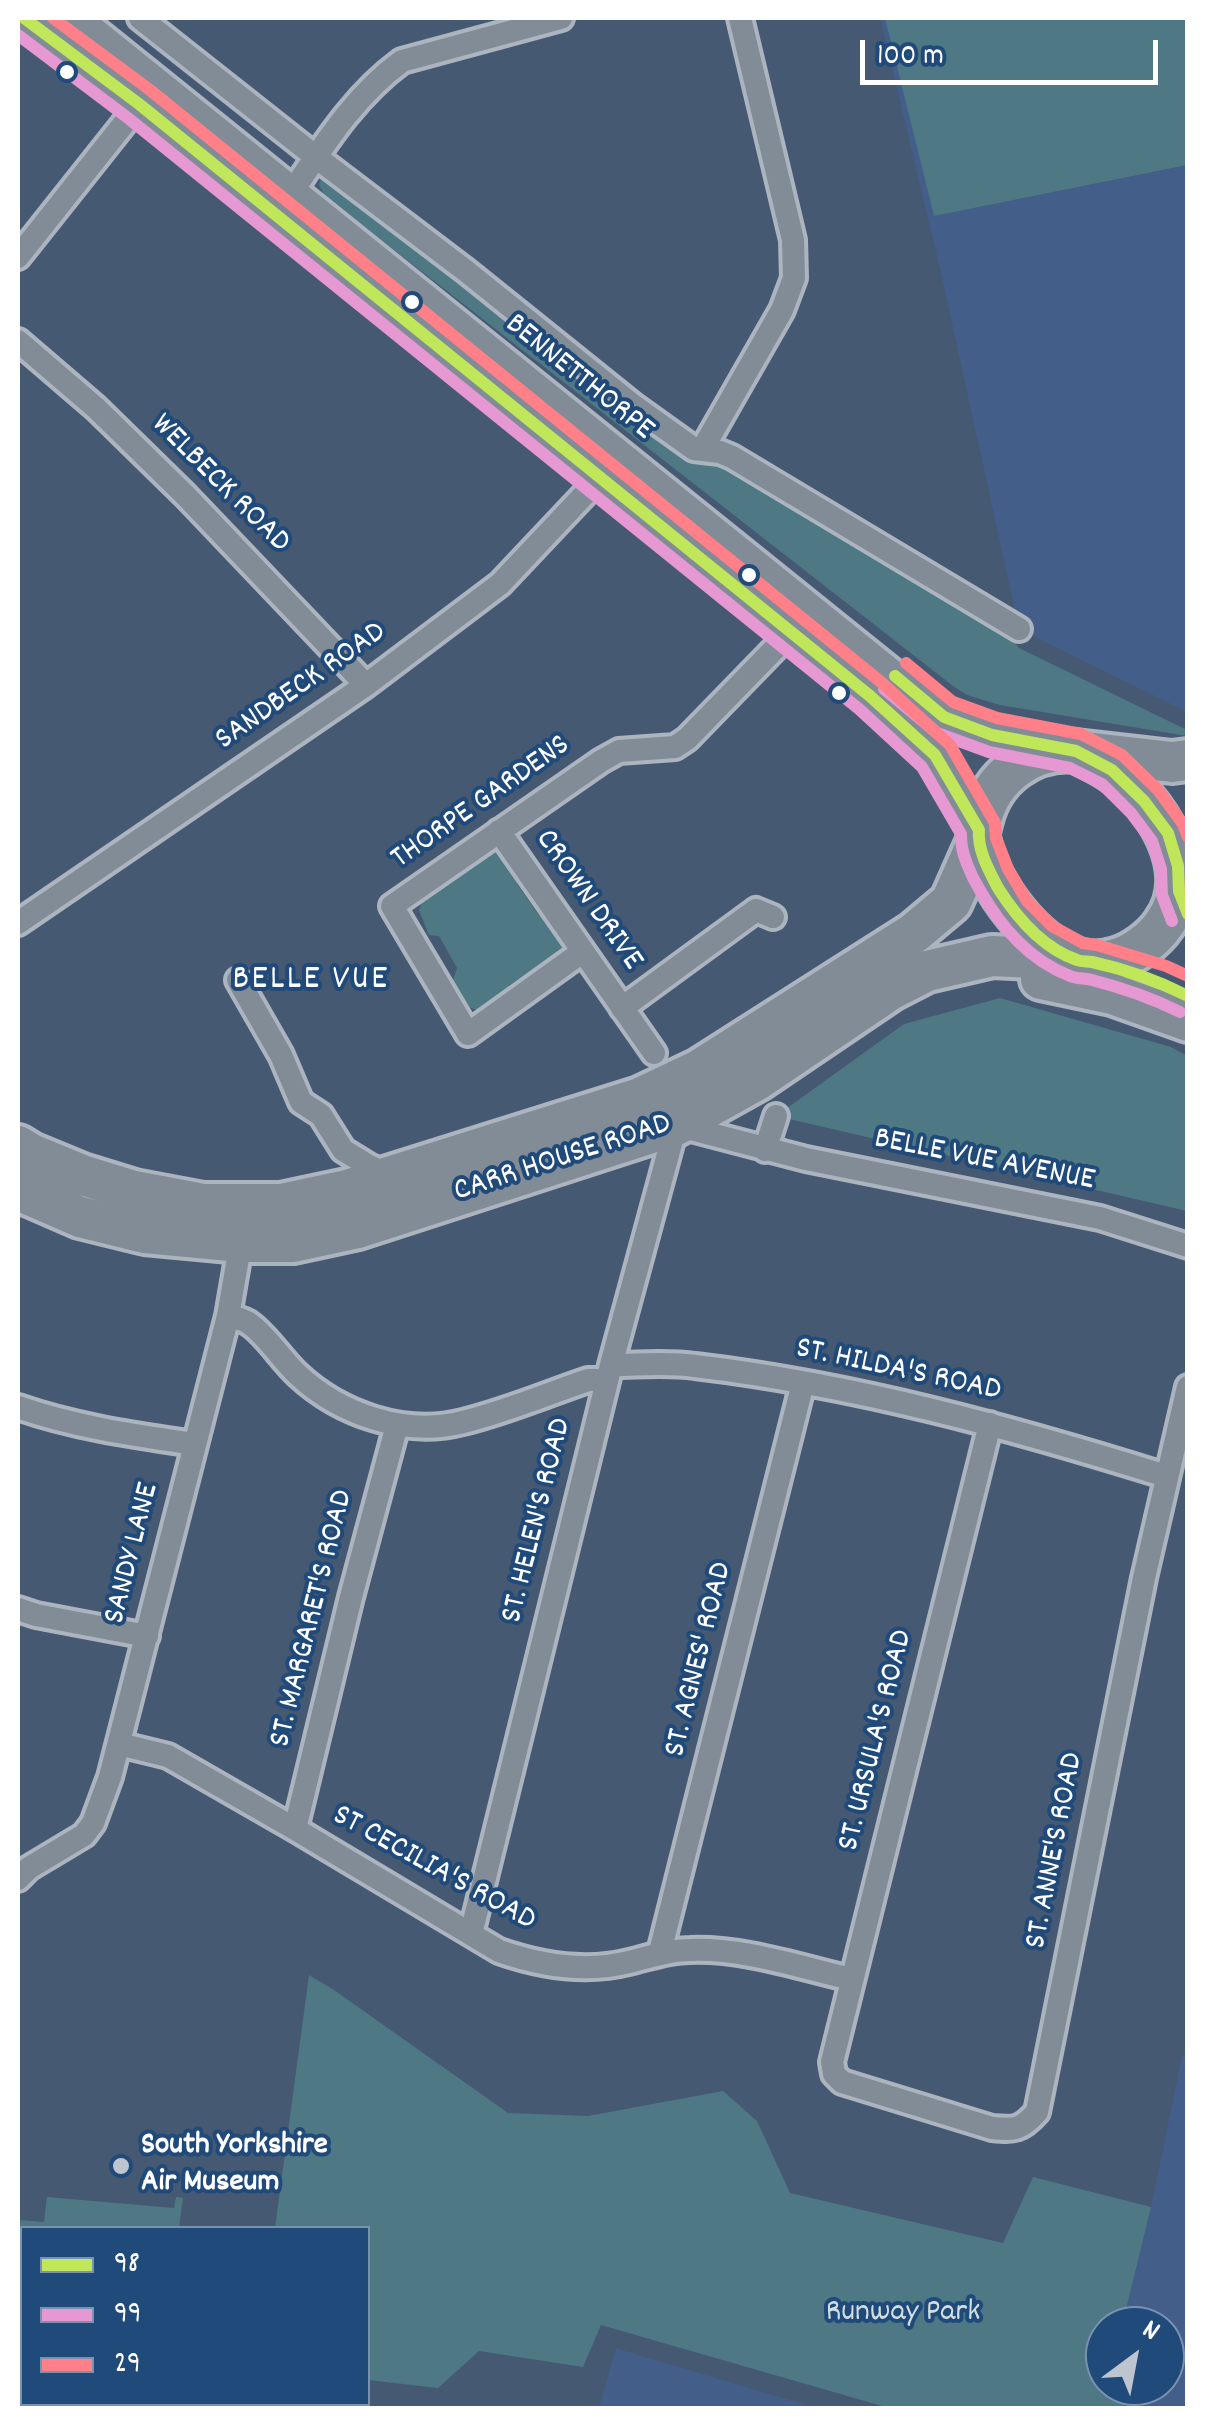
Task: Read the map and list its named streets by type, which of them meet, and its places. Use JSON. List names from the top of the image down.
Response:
{
  "streets": {
    "highway": ["CARR HOUSE ROAD"],
    "street": [
      "BENNETTHORPE",
      "WELBECK ROAD",
      "SANDBECK ROAD",
      "THORPE GARDENS",
      "CROWN DRIVE",
      "BELLE VUE AVENUE",
      "ST. HILDA'S ROAD",
      "ST. HELEN'S ROAD",
      "SANDY LANE",
      "ST. MARGARET'S ROAD",
      "ST. AGNES' ROAD",
      "ST. URSULA'S ROAD",
      "ST. ANNE'S ROAD",
      "ST CECILIA'S ROAD"
    ]
  },
  "crossings": [
    ["BENNETTHORPE", "SANDBECK ROAD"],
    ["BENNETTHORPE", "THORPE GARDENS"],
    ["BENNETTHORPE", "CARR HOUSE ROAD"],
    ["WELBECK ROAD", "SANDBECK ROAD"],
    ["THORPE GARDENS", "CROWN DRIVE"],
    ["CARR HOUSE ROAD", "BELLE VUE AVENUE"],
    ["CARR HOUSE ROAD", "ST. HELEN'S ROAD"],
    ["CARR HOUSE ROAD", "SANDY LANE"],
    ["BELLE VUE AVENUE", "ST. HELEN'S ROAD"],
    ["ST. HILDA'S ROAD", "ST. HELEN'S ROAD"],
    ["ST. HILDA'S ROAD", "SANDY LANE"],
    ["ST. HILDA'S ROAD", "ST. MARGARET'S ROAD"],
    ["ST. HILDA'S ROAD", "ST. AGNES' ROAD"],
    ["ST. HILDA'S ROAD", "ST. URSULA'S ROAD"],
    ["ST. HILDA'S ROAD", "ST. ANNE'S ROAD"],
    ["ST. HELEN'S ROAD", "ST CECILIA'S ROAD"],
    ["SANDY LANE", "ST CECILIA'S ROAD"],
    ["ST. MARGARET'S ROAD", "ST CECILIA'S ROAD"],
    ["ST. AGNES' ROAD", "ST CECILIA'S ROAD"],
    ["ST. URSULA'S ROAD", "ST. ANNE'S ROAD"],
    ["ST. URSULA'S ROAD", "ST CECILIA'S ROAD"]
  ],
  "districts": ["BELLE VUE"],
  "parks": ["Runway Park"],
  "places": ["South Yorkshire Air Museum"],
  "lines": ["transit line 98", "transit line 29", "transit line 99"],
  "legend": ["98", "99", "29"],
  "scale_bar": "100 m",
  "north": "top right"
}
